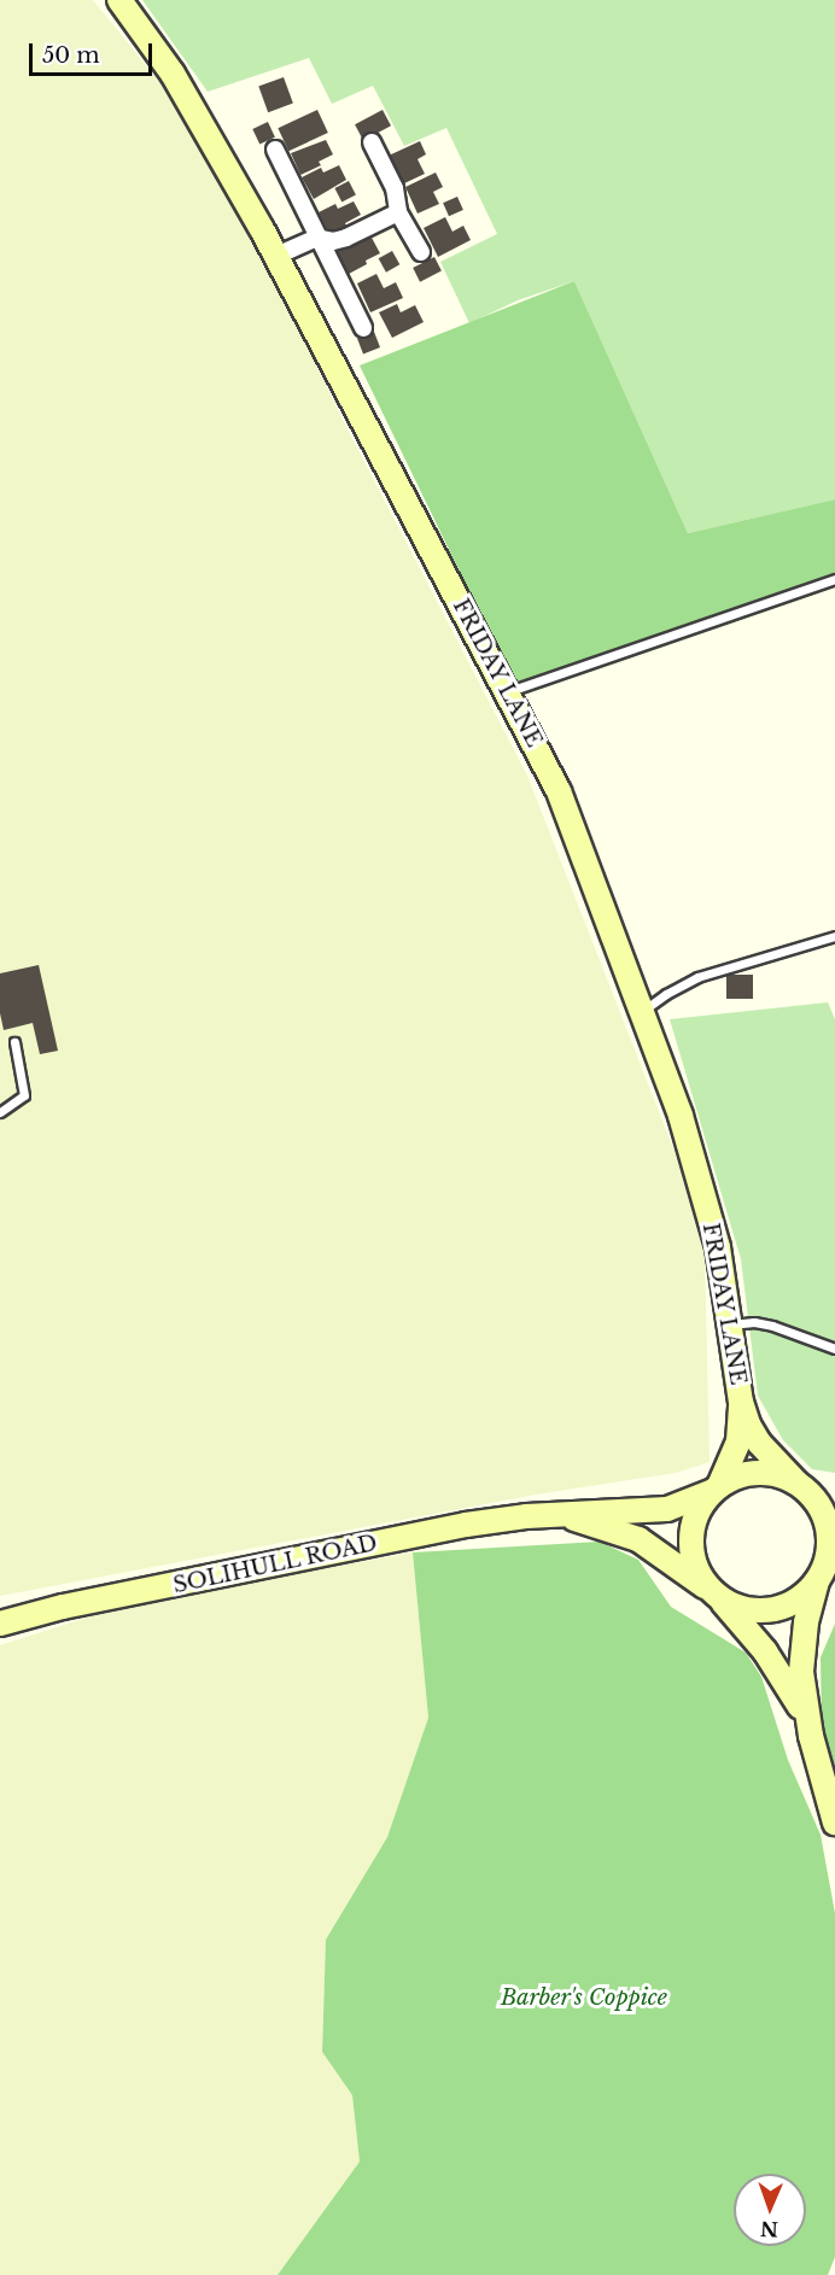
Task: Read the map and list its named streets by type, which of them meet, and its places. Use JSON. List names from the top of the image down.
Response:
{
  "streets": {
    "street": ["FRIDAY LANE", "SOLIHULL ROAD"]
  },
  "crossings": [
    ["FRIDAY LANE", "SOLIHULL ROAD"]
  ],
  "parks": ["Barber's Coppice"],
  "scale_bar": "50 m",
  "north": "bottom"
}
